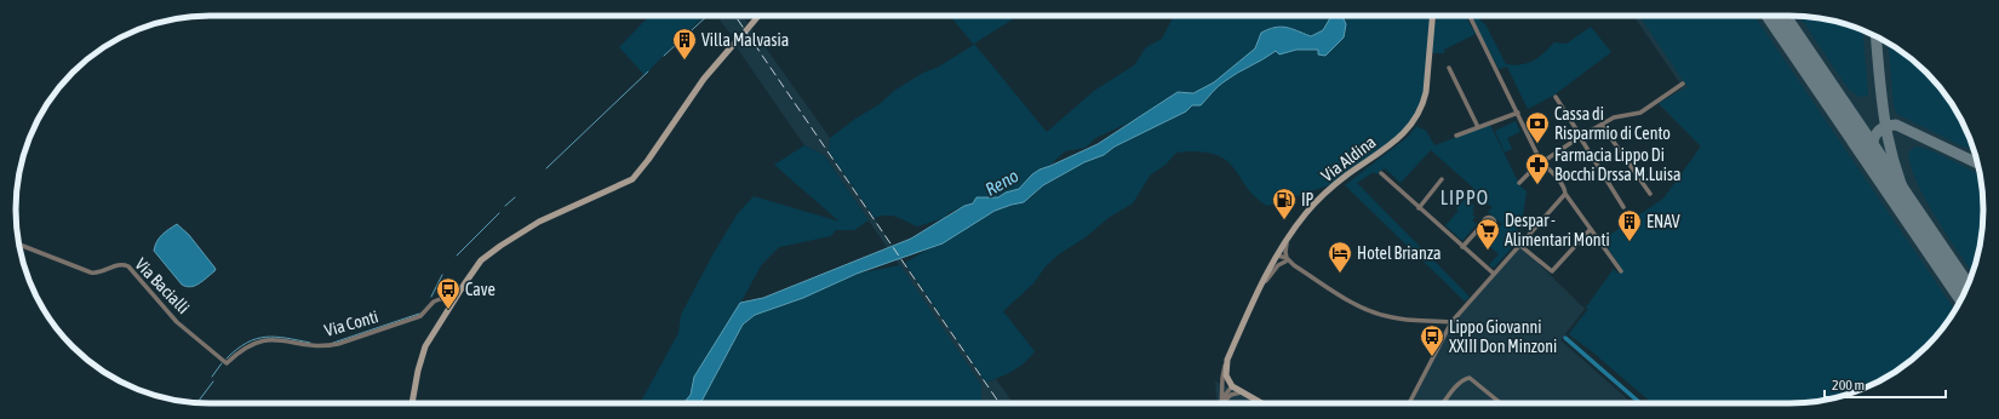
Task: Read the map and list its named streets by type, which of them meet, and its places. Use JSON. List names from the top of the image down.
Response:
{
  "streets": {
    "street": ["Via Aldina", "Via Bacialli", "Via Conti"]
  },
  "crossings": [
    ["Via Bacialli", "Via Conti"]
  ],
  "districts": ["LIPPO"],
  "water": ["Reno"],
  "places": {
    "building": ["Villa Malvasia", "ENAV"],
    "bank": ["Cassa di Risparmio di Cento"],
    "pharmacy": ["Farmacia Lippo Di Bocchi Drssa M.Luisa"],
    "fuel station": ["IP"],
    "supermarket": ["Despar - Alimentari Monti"],
    "hotel": ["Hotel Brianza"],
    "bus stop": ["Cave", "Lippo Giovanni XXIII Don Minzoni"]
  },
  "scale_bar": "200 m"
}
